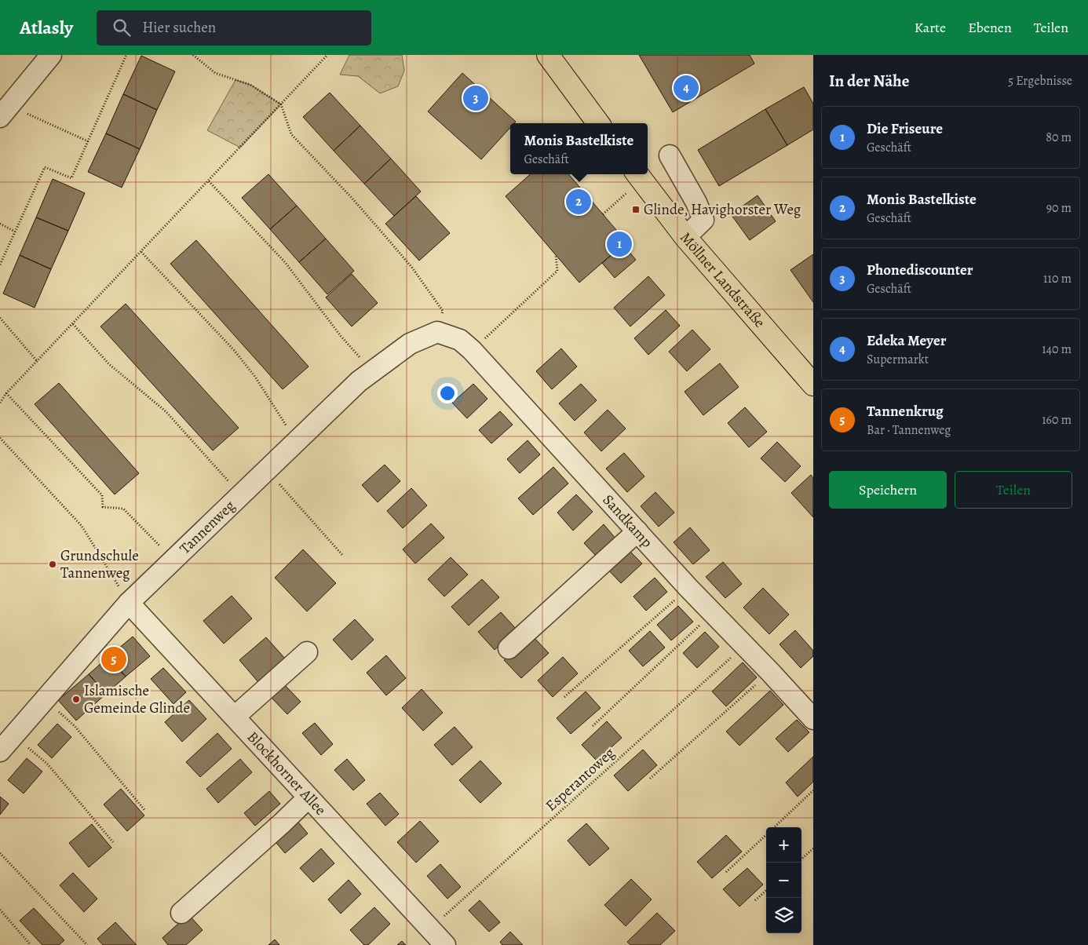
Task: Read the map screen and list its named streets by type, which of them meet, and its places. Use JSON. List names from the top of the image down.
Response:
{
  "streets": {
    "main road": ["Möllner Landstraße"],
    "street": ["Sandkamp", "Tannenweg", "Blockhorner Allee"],
    "path": ["Esperantoweg"]
  },
  "crossings": [
    ["Sandkamp", "Tannenweg"],
    ["Sandkamp", "Esperantoweg"],
    ["Tannenweg", "Blockhorner Allee"],
    ["Blockhorner Allee", "Esperantoweg"]
  ],
  "places": {
    "transit": ["Glinde, Havighorster Weg"],
    "other": ["Grundschule Tannenweg", "Islamische Gemeinde Glinde"]
  },
  "page": {
    "header": "Atlasly",
    "search": "Hier suchen",
    "nav": ["Karte", "Ebenen", "Teilen"],
    "heading": ["In der Nähe", "5 Ergebnisse"],
    "pins": [
      "4",
      "3",
      "2",
      "1",
      "5"
    ],
    "list": [
      {
        "mark": "1",
        "name": "Die Friseure",
        "note": "Geschäft",
        "value": "80 m"
      },
      {
        "mark": "2",
        "name": "Monis Bastelkiste",
        "note": "Geschäft",
        "value": "90 m"
      },
      {
        "mark": "3",
        "name": "Phonediscounter",
        "note": "Geschäft",
        "value": "110 m"
      },
      {
        "mark": "4",
        "name": "Edeka Meyer",
        "note": "Supermarkt",
        "value": "140 m"
      },
      {
        "mark": "5",
        "name": "Tannenkrug",
        "note": "Bar · Tannenweg",
        "value": "160 m"
      }
    ],
    "popup": ["Monis Bastelkiste", "Geschäft"],
    "buttons": ["Speichern", "Teilen"],
    "map_buttons": ["+", "−"]
  }
}
